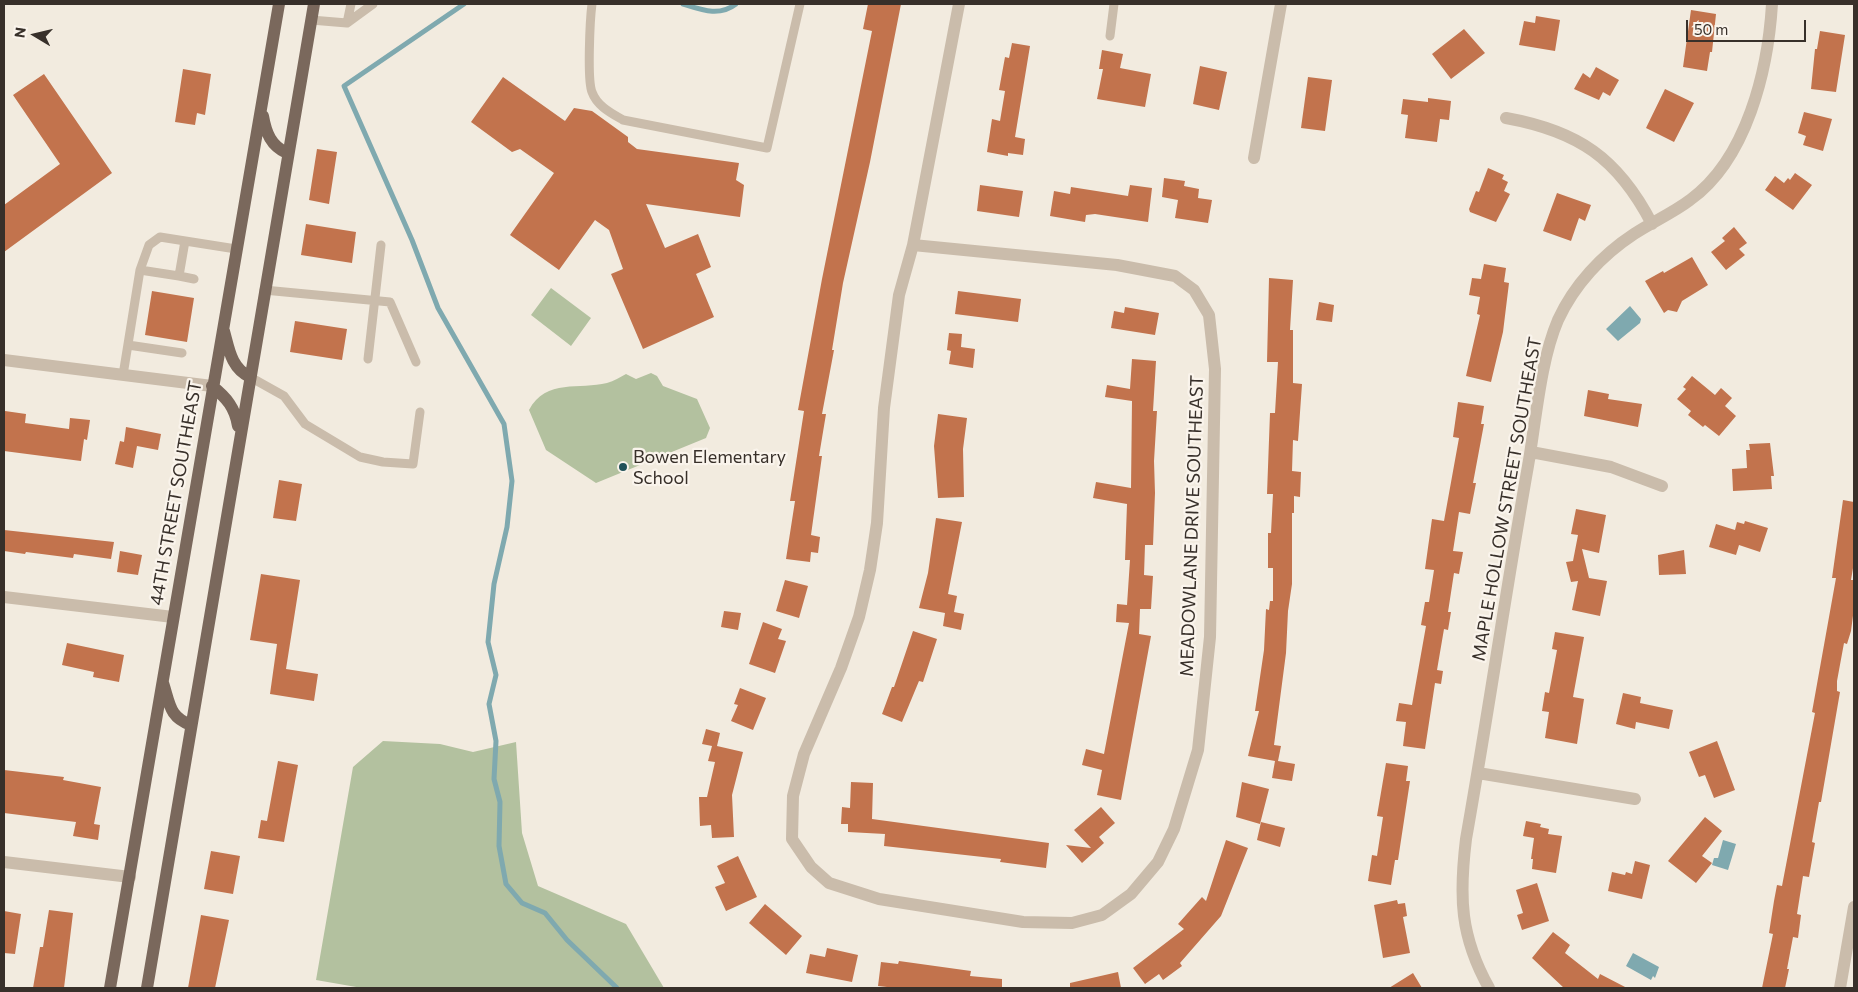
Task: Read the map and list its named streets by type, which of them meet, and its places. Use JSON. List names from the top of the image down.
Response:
{
  "streets": {
    "main road": ["44TH STREET SOUTHEAST"],
    "street": ["MAPLE HOLLOW STREET SOUTHEAST", "MEADOWLANE DRIVE SOUTHEAST"]
  },
  "places": ["Bowen Elementary School"],
  "scale_bar": "50 m",
  "north": "left"
}
